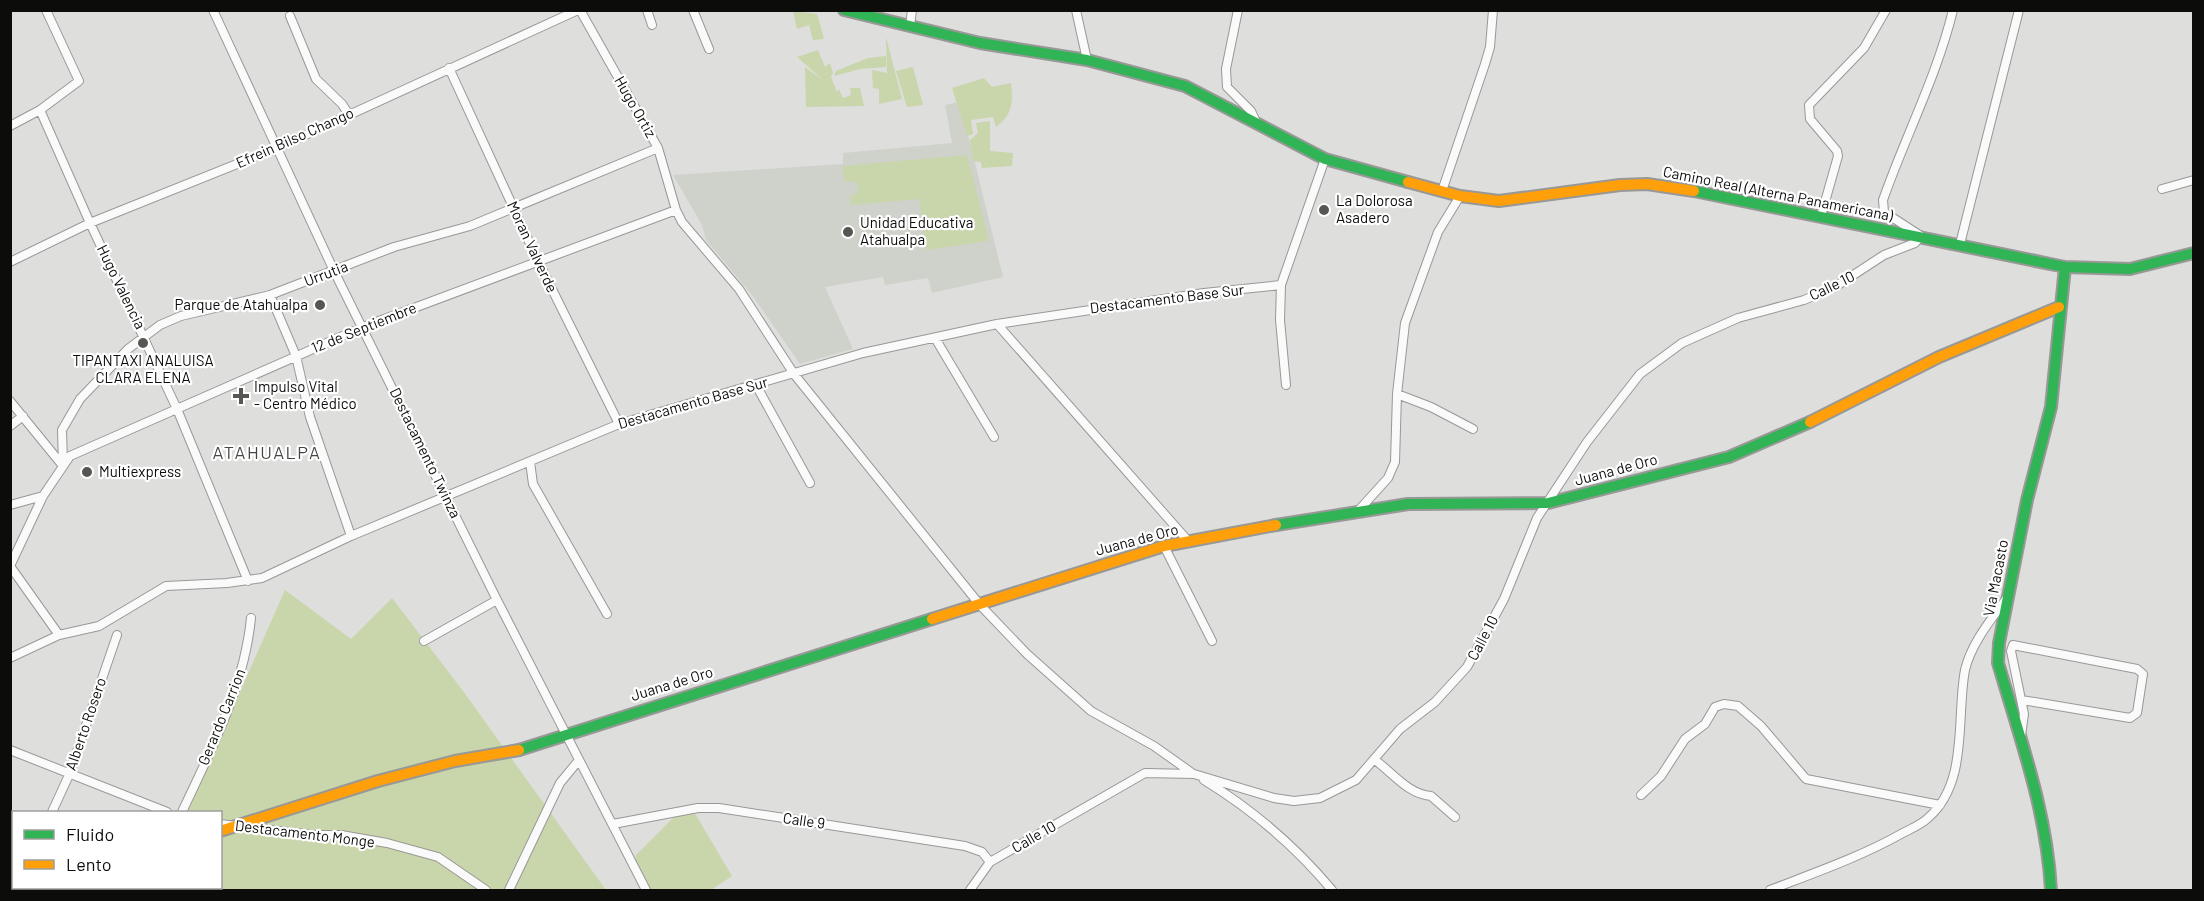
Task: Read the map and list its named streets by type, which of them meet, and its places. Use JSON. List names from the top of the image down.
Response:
{
  "streets": {
    "street": [
      "Hugo Ortiz",
      "Efrein Bilso Chango",
      "Camino Real (Alterna Panamericana)",
      "Moran Valverde",
      "Urrutia",
      "Calle 10",
      "Hugo Valencia",
      "Destacamento Base Sur",
      "12 de Septiembre",
      "Destacamento Twinza",
      "Juana de Oro",
      "Via Macasto",
      "Gerardo Carrion",
      "Alberto Rosero",
      "Calle 9",
      "Destacamento Monge"
    ]
  },
  "crossings": [
    ["Hugo Ortiz", "Efrein Bilso Chango"],
    ["Hugo Ortiz", "Urrutia"],
    ["Hugo Ortiz", "12 de Septiembre"],
    ["Efrein Bilso Chango", "Moran Valverde"],
    ["Efrein Bilso Chango", "Hugo Valencia"],
    ["Efrein Bilso Chango", "Destacamento Twinza"],
    ["Camino Real (Alterna Panamericana)", "Calle 10"],
    ["Camino Real (Alterna Panamericana)", "Via Macasto"],
    ["Moran Valverde", "Urrutia"],
    ["Moran Valverde", "Destacamento Base Sur"],
    ["Moran Valverde", "12 de Septiembre"],
    ["Urrutia", "Hugo Valencia"],
    ["Urrutia", "12 de Septiembre"],
    ["Urrutia", "Destacamento Twinza"],
    ["Calle 10", "Juana de Oro"],
    ["Calle 10", "Calle 9"],
    ["Hugo Valencia", "Destacamento Base Sur"],
    ["Hugo Valencia", "12 de Septiembre"],
    ["Destacamento Base Sur", "Destacamento Twinza"],
    ["12 de Septiembre", "Destacamento Twinza"],
    ["Destacamento Twinza", "Juana de Oro"],
    ["Destacamento Twinza", "Calle 9"],
    ["Juana de Oro", "Via Macasto"],
    ["Juana de Oro", "Destacamento Monge"]
  ],
  "districts": ["ATAHUALPA"],
  "places": {
    "other": [
      "La Dolorosa Asadero",
      "Unidad Educativa Atahualpa",
      "Parque de Atahualpa",
      "TIPANTAXI ANALUISA CLARA ELENA",
      "Multiexpress"
    ],
    "health": ["Impulso Vital - Centro Médico"]
  },
  "legend": ["Fluido", "Lento"]
}
